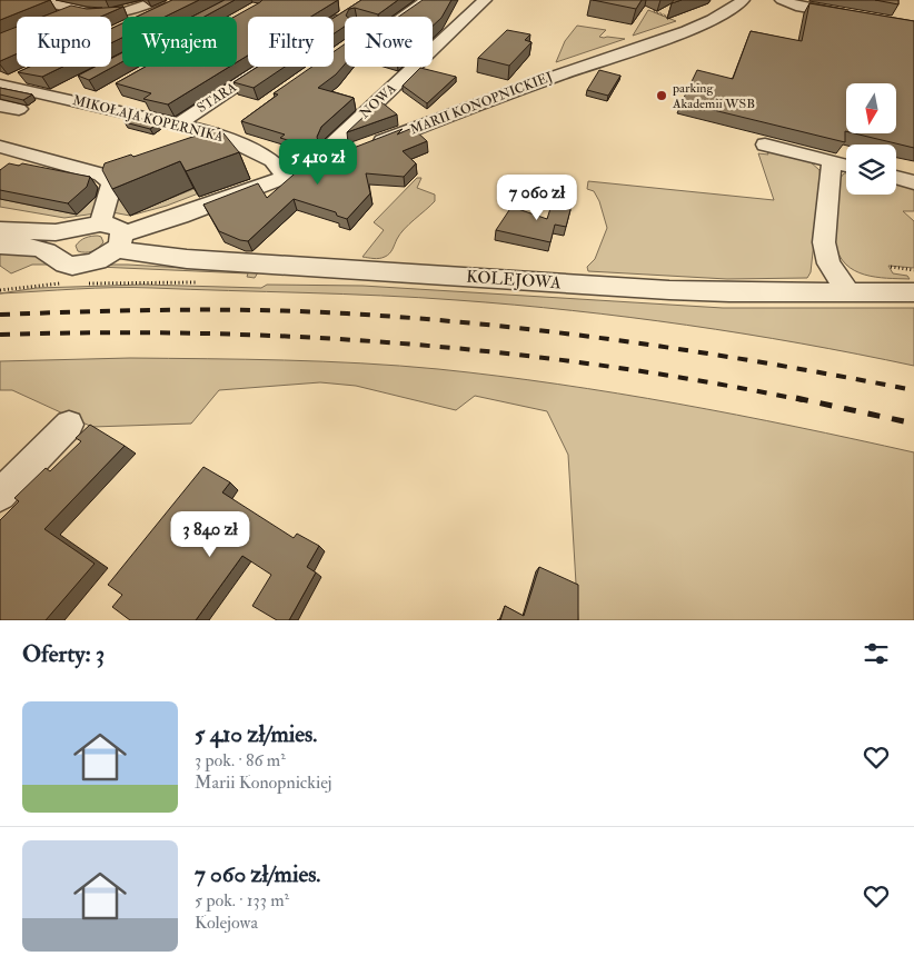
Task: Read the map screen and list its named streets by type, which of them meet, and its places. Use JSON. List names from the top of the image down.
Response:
{
  "streets": {
    "street": [
      "STARA",
      "NOWA",
      "MARII KONOPNICKIEJ",
      "MIKOŁAJA KOPERNIKA",
      "KOLEJOWA"
    ]
  },
  "crossings": [
    ["STARA", "MIKOŁAJA KOPERNIKA"],
    ["NOWA", "MARII KONOPNICKIEJ"],
    ["MARII KONOPNICKIEJ", "MIKOŁAJA KOPERNIKA"],
    ["MARII KONOPNICKIEJ", "KOLEJOWA"]
  ],
  "places": ["parking Akademii WSB"],
  "north": "bottom",
  "page": {
    "chip": [
      "Kupno",
      "Wynajem",
      "Filtry",
      "Nowe"
    ],
    "price": ["5 410 zł", "7 060 zł", "3 840 zł"],
    "heading": "Oferty: 3",
    "list": [
      {
        "name": "5 410 zł/mies.",
        "note": "3 pok. · 86 m² · Marii Konopnickiej"
      },
      {
        "name": "7 060 zł/mies.",
        "note": "5 pok. · 133 m² · Kolejowa"
      }
    ]
  }
}
